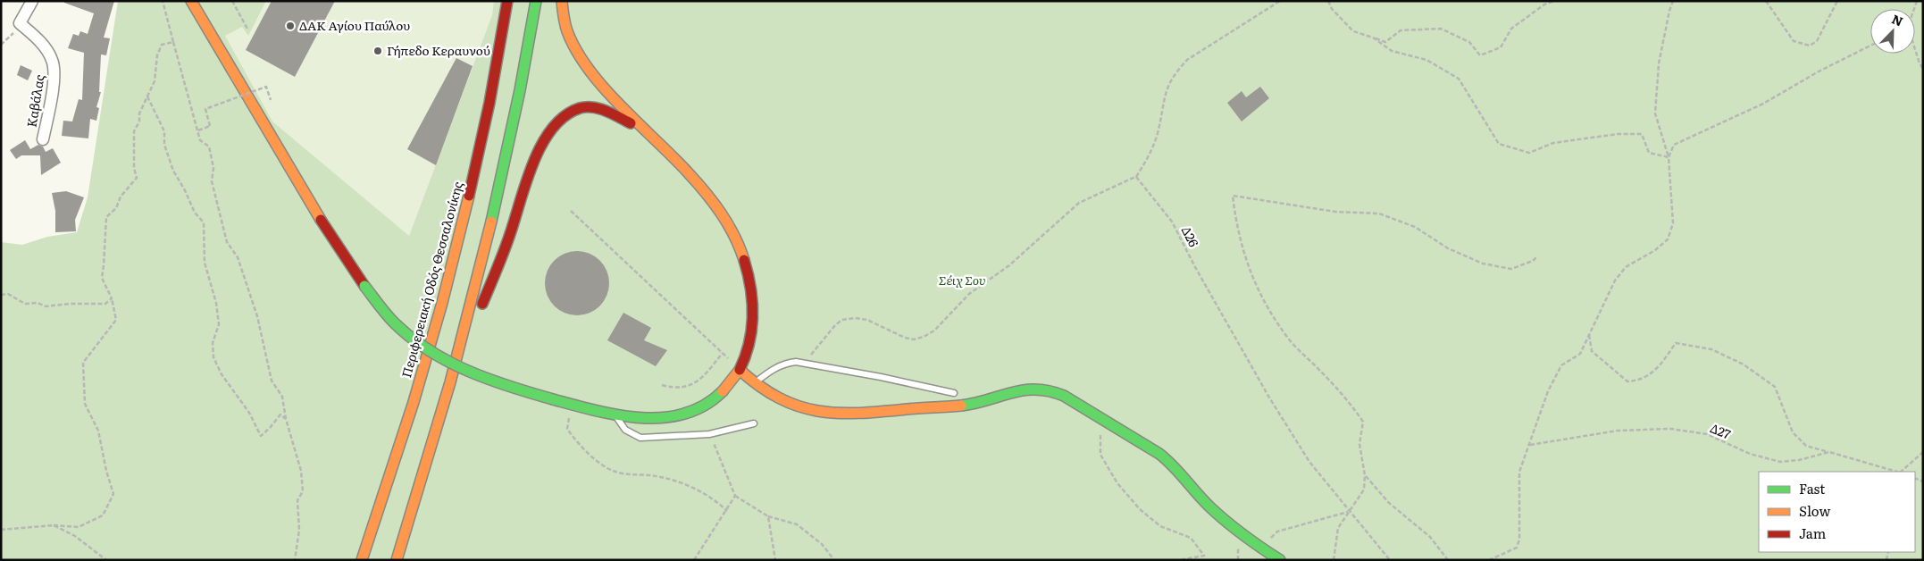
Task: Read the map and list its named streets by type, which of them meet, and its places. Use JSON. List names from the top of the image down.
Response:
{
  "streets": {
    "main road": ["Περιφερειακή Οδός Θεσσαλονίκης"],
    "street": ["Καβάλας"],
    "path": ["Δ26", "Δ27"]
  },
  "parks": ["Σέιχ Σου"],
  "places": ["ΔΑΚ Αγίου Παύλου", "Γήπεδο Κεραυνού"],
  "legend": ["Fast", "Slow", "Jam"],
  "north": "top right"
}
